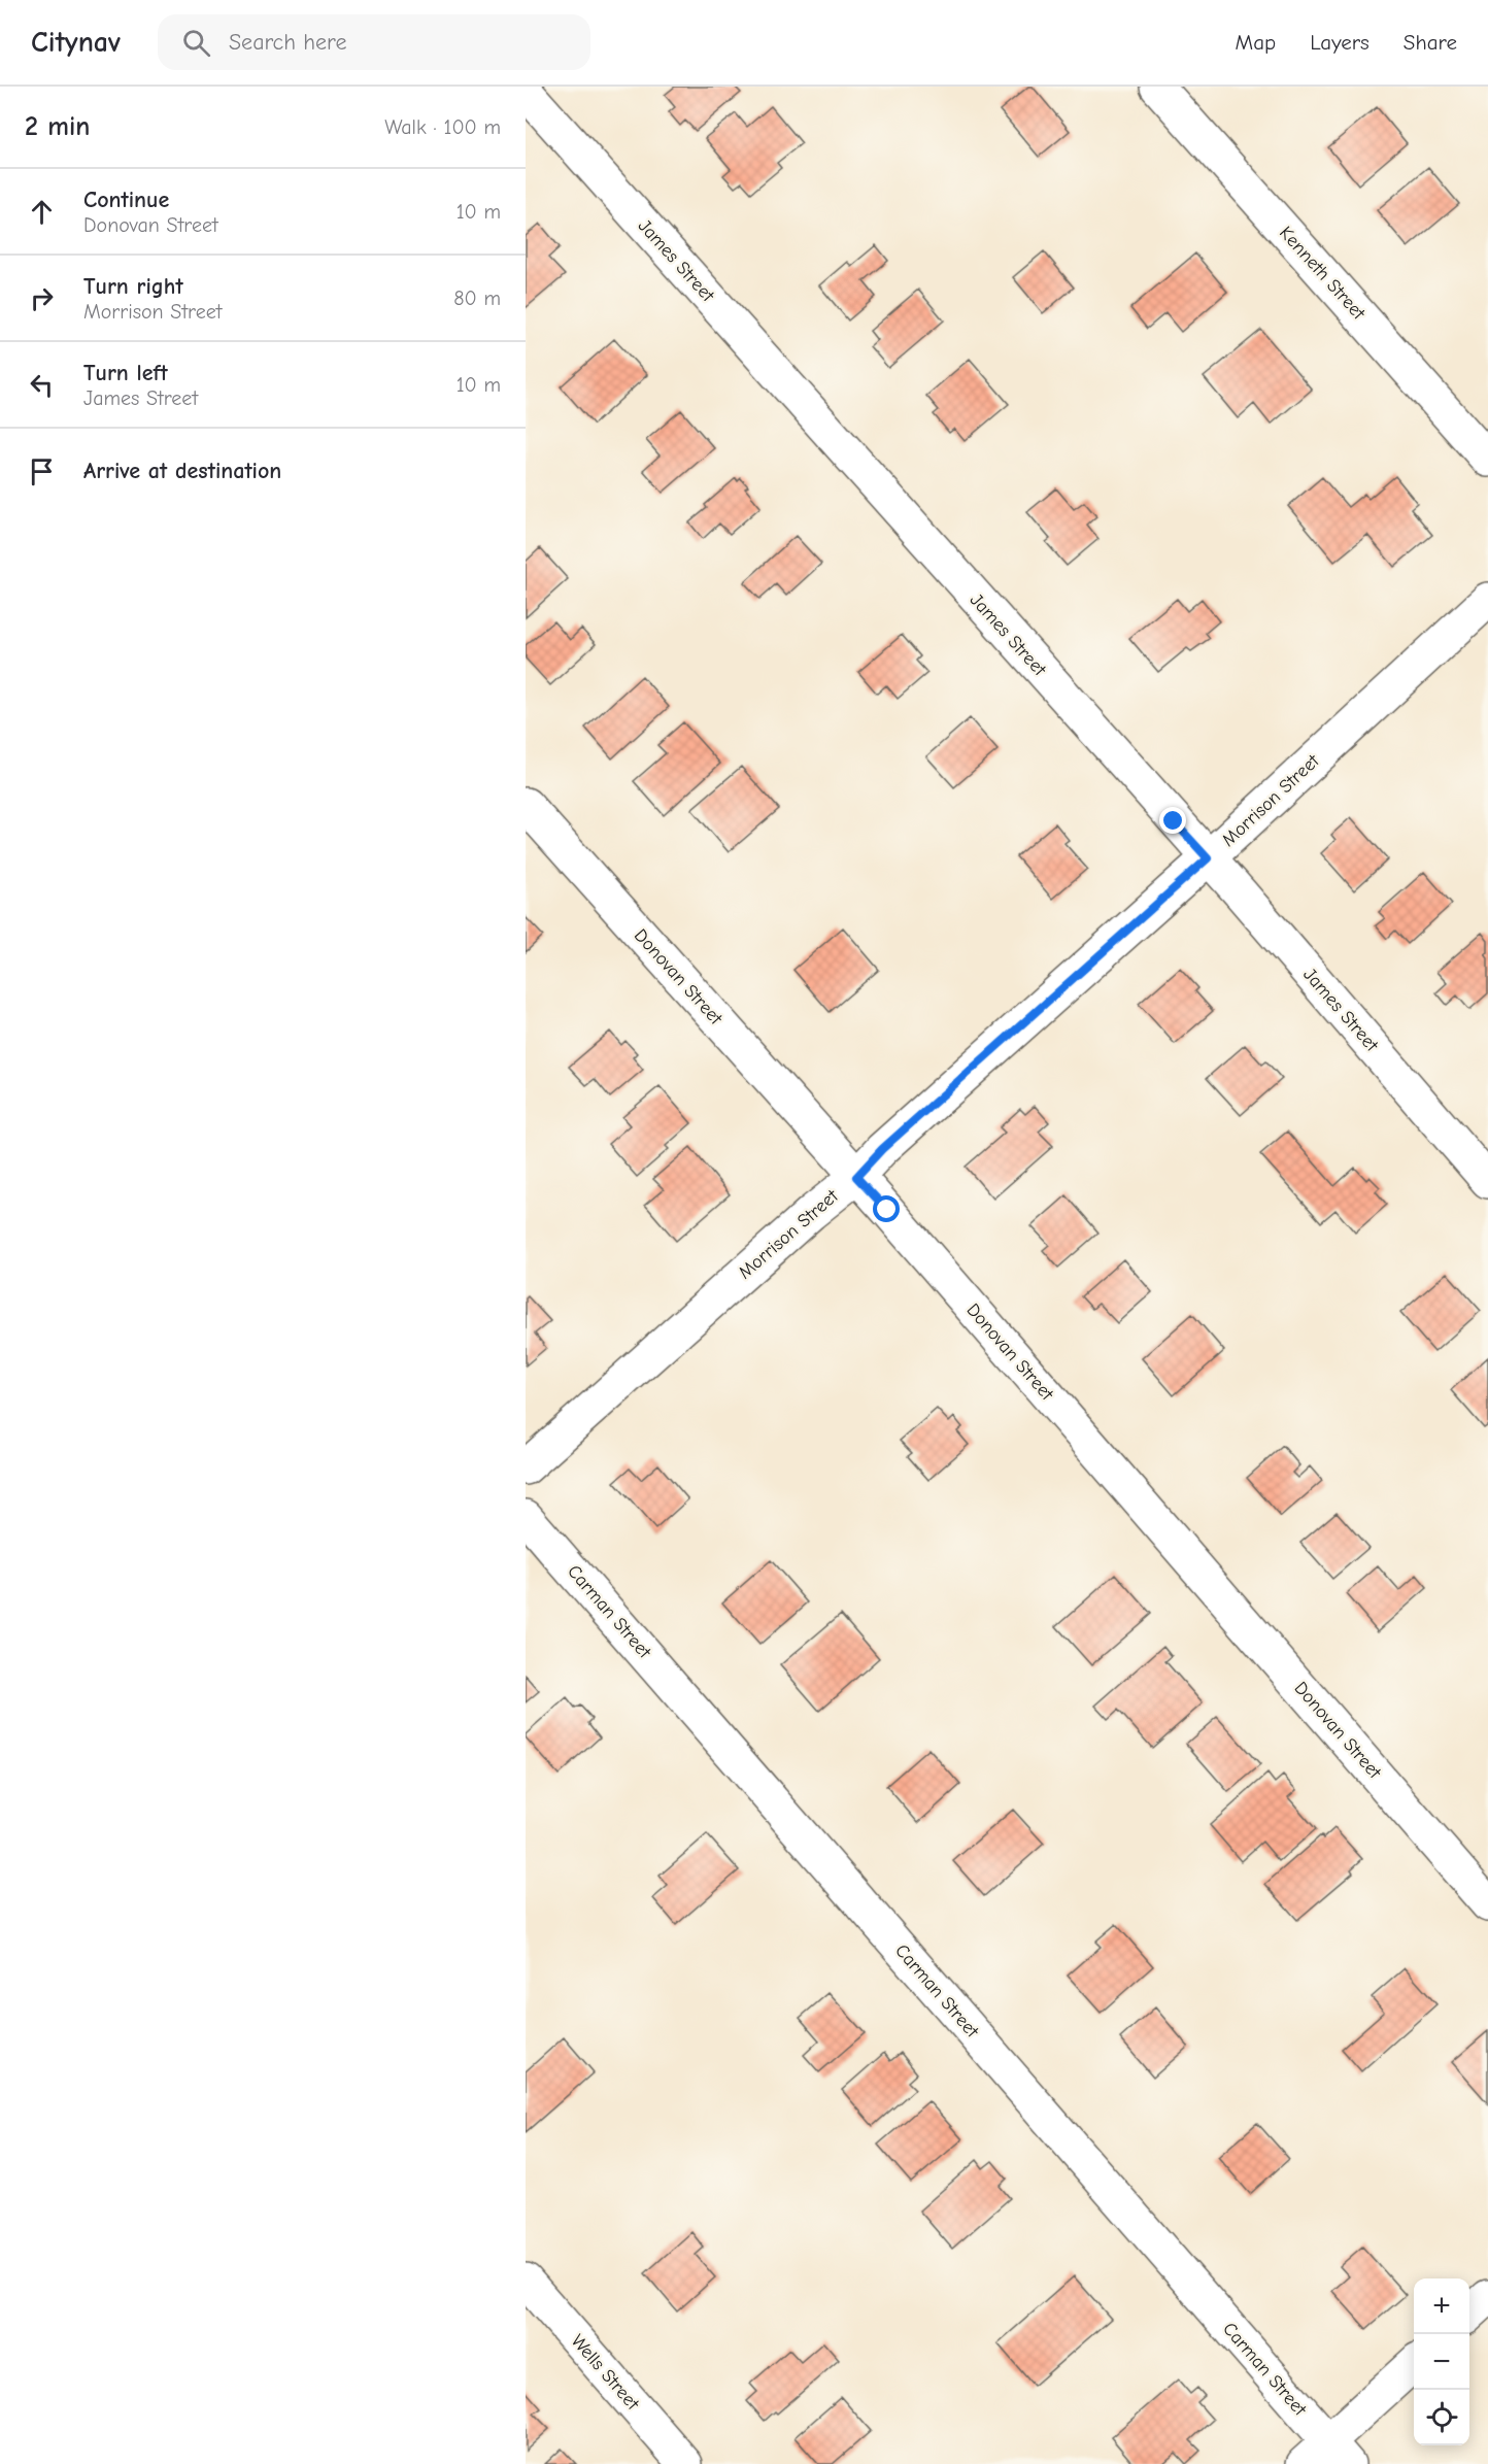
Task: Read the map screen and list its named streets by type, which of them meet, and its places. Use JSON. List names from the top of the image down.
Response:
{
  "streets": {
    "street": [
      "James Street",
      "Kenneth Street",
      "Morrison Street",
      "Donovan Street",
      "Carman Street",
      "Wells Street"
    ]
  },
  "crossings": [
    ["James Street", "Morrison Street"],
    ["Morrison Street", "Donovan Street"]
  ],
  "page": {
    "header": "Citynav",
    "search": "Search here",
    "nav": ["Map", "Layers", "Share"],
    "heading": ["2 min", "Walk · 100 m"],
    "list": [
      ["Continue", "Donovan Street", "10 m"],
      ["Turn right", "Morrison Street", "80 m"],
      ["Turn left", "James Street", "10 m"],
      "Arrive at destination"
    ],
    "map_buttons": ["+", "−"]
  }
}
